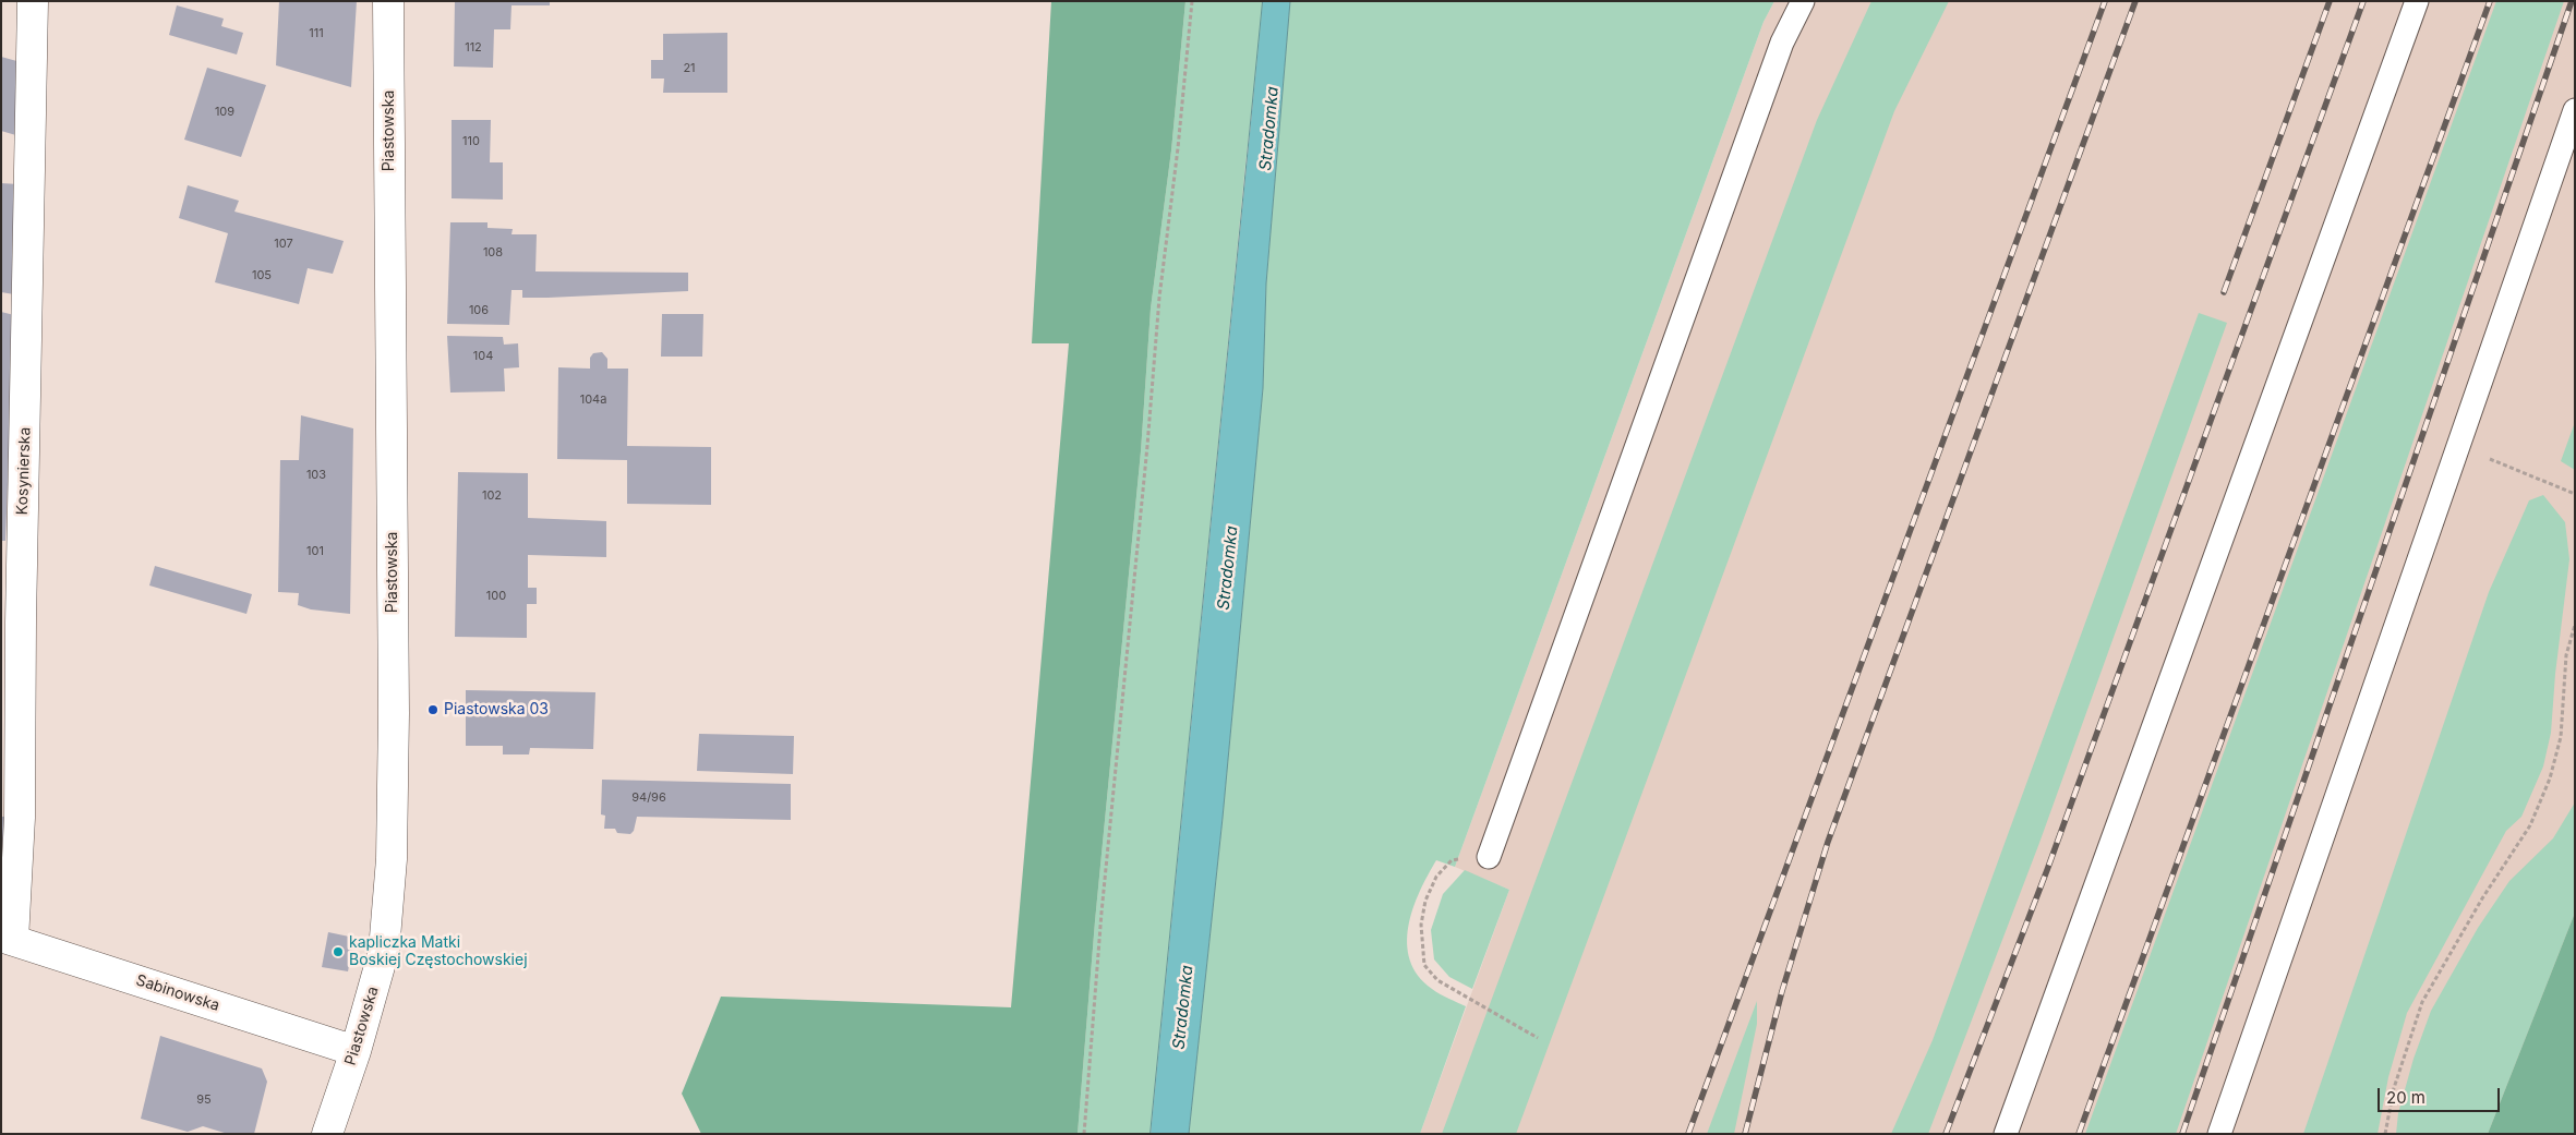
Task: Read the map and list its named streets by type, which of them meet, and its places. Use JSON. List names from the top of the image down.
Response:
{
  "streets": {
    "street": ["Piastowska", "Kosynierska", "Sabinowska"]
  },
  "crossings": [
    ["Piastowska", "Sabinowska"],
    ["Kosynierska", "Sabinowska"]
  ],
  "water": ["Stradomka"],
  "places": ["Piastowska 03", "kapliczka Matki Boskiej Częstochowskiej"],
  "house_numbers": [
    "111",
    "112",
    "21",
    "109",
    "110",
    "107",
    "108",
    "105",
    "106",
    "104",
    "104a",
    "103",
    "102",
    "101",
    "100",
    "94/96",
    "95"
  ],
  "scale_bar": "20 m"
}
